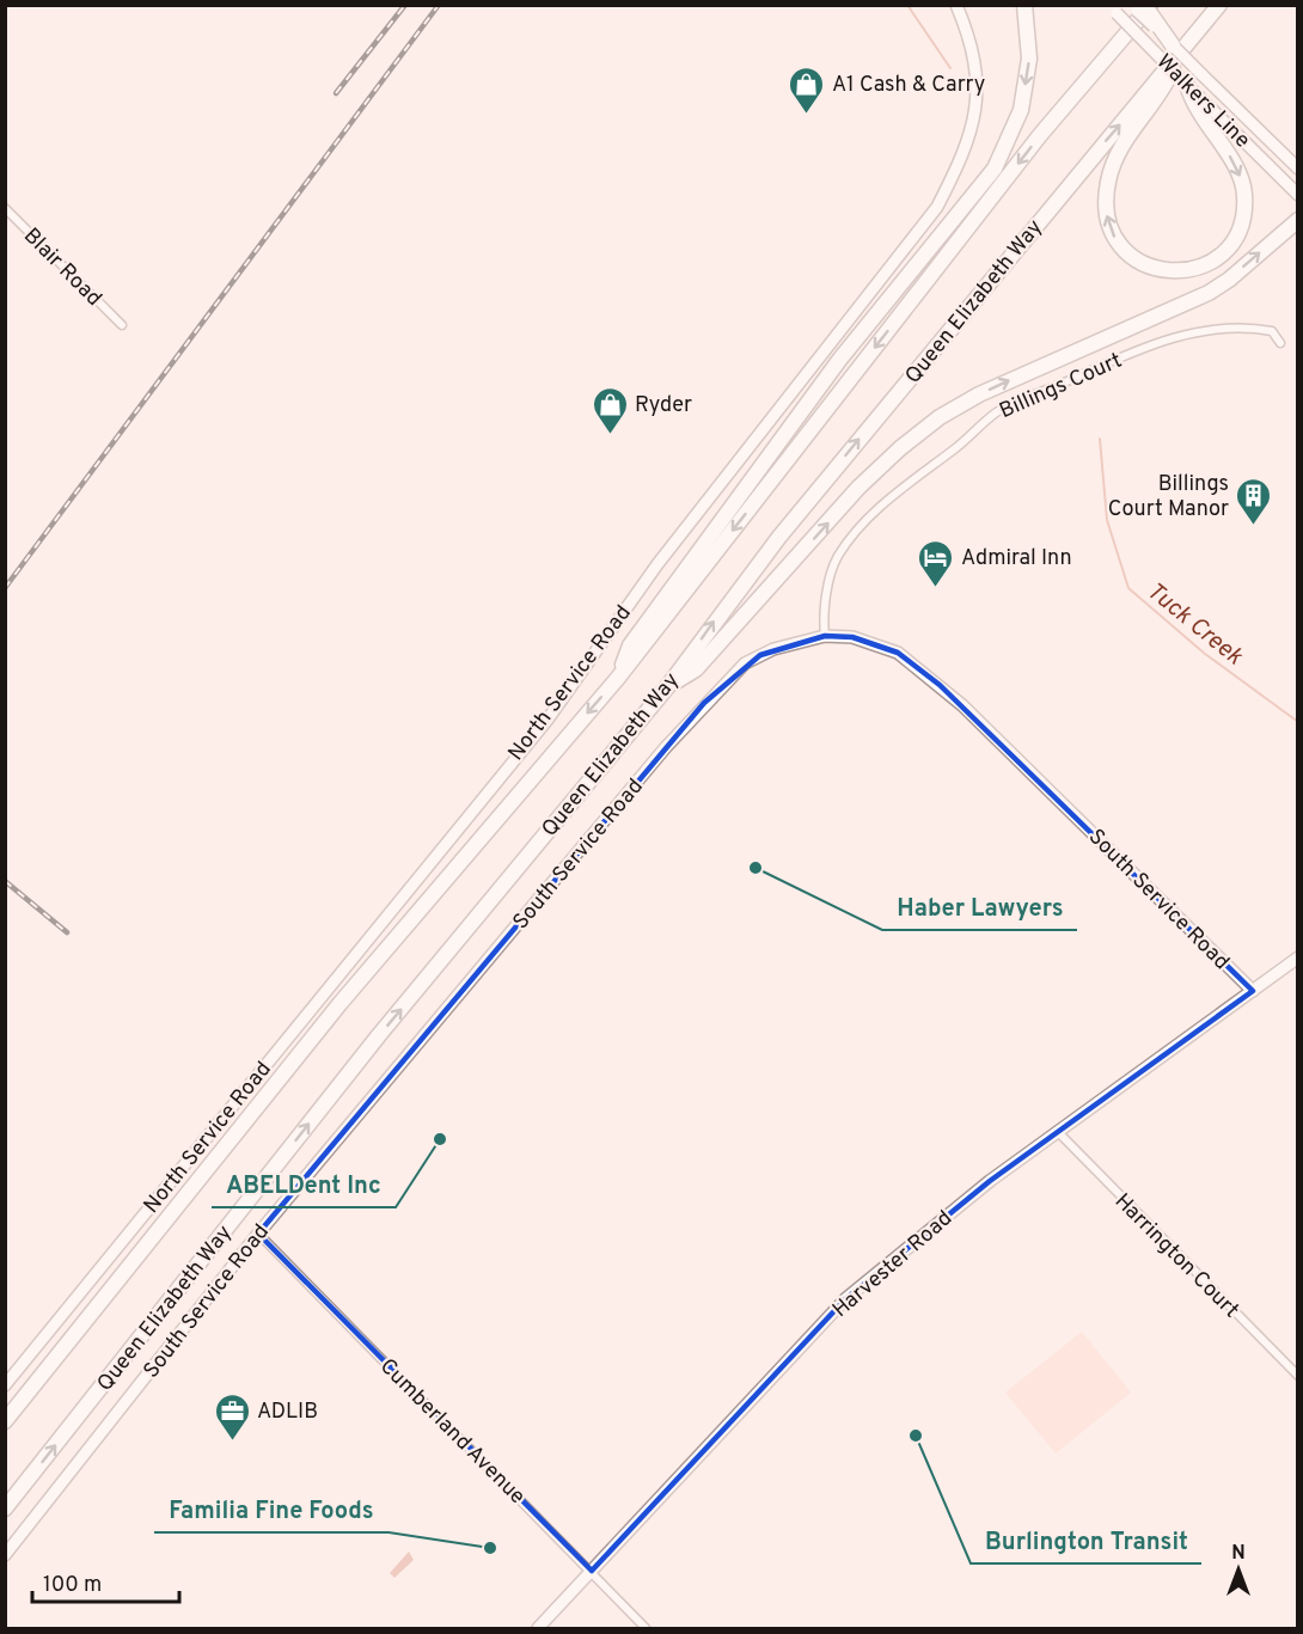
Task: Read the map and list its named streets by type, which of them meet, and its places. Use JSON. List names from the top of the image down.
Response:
{
  "streets": {
    "highway": ["Queen Elizabeth Way"],
    "street": [
      "Walkers Line",
      "Blair Road",
      "Billings Court",
      "North Service Road",
      "South Service Road",
      "Harrington Court",
      "Harvester Road",
      "Cumberland Avenue"
    ]
  },
  "crossings": [
    ["Walkers Line", "Queen Elizabeth Way"],
    ["Billings Court", "South Service Road"],
    ["South Service Road", "Harvester Road"],
    ["South Service Road", "Cumberland Avenue"],
    ["Harrington Court", "Harvester Road"],
    ["Harvester Road", "Cumberland Avenue"]
  ],
  "water": ["Tuck Creek"],
  "places": {
    "shop": ["A1 Cash & Carry", "Ryder"],
    "building": ["Billings Court Manor"],
    "hotel": ["Admiral Inn"],
    "other": [
      "Haber Lawyers",
      "ABELDent Inc",
      "Burlington Transit",
      "Familia Fine Foods"
    ],
    "office": ["ADLIB"]
  },
  "scale_bar": "100 m",
  "north": "top"
}
